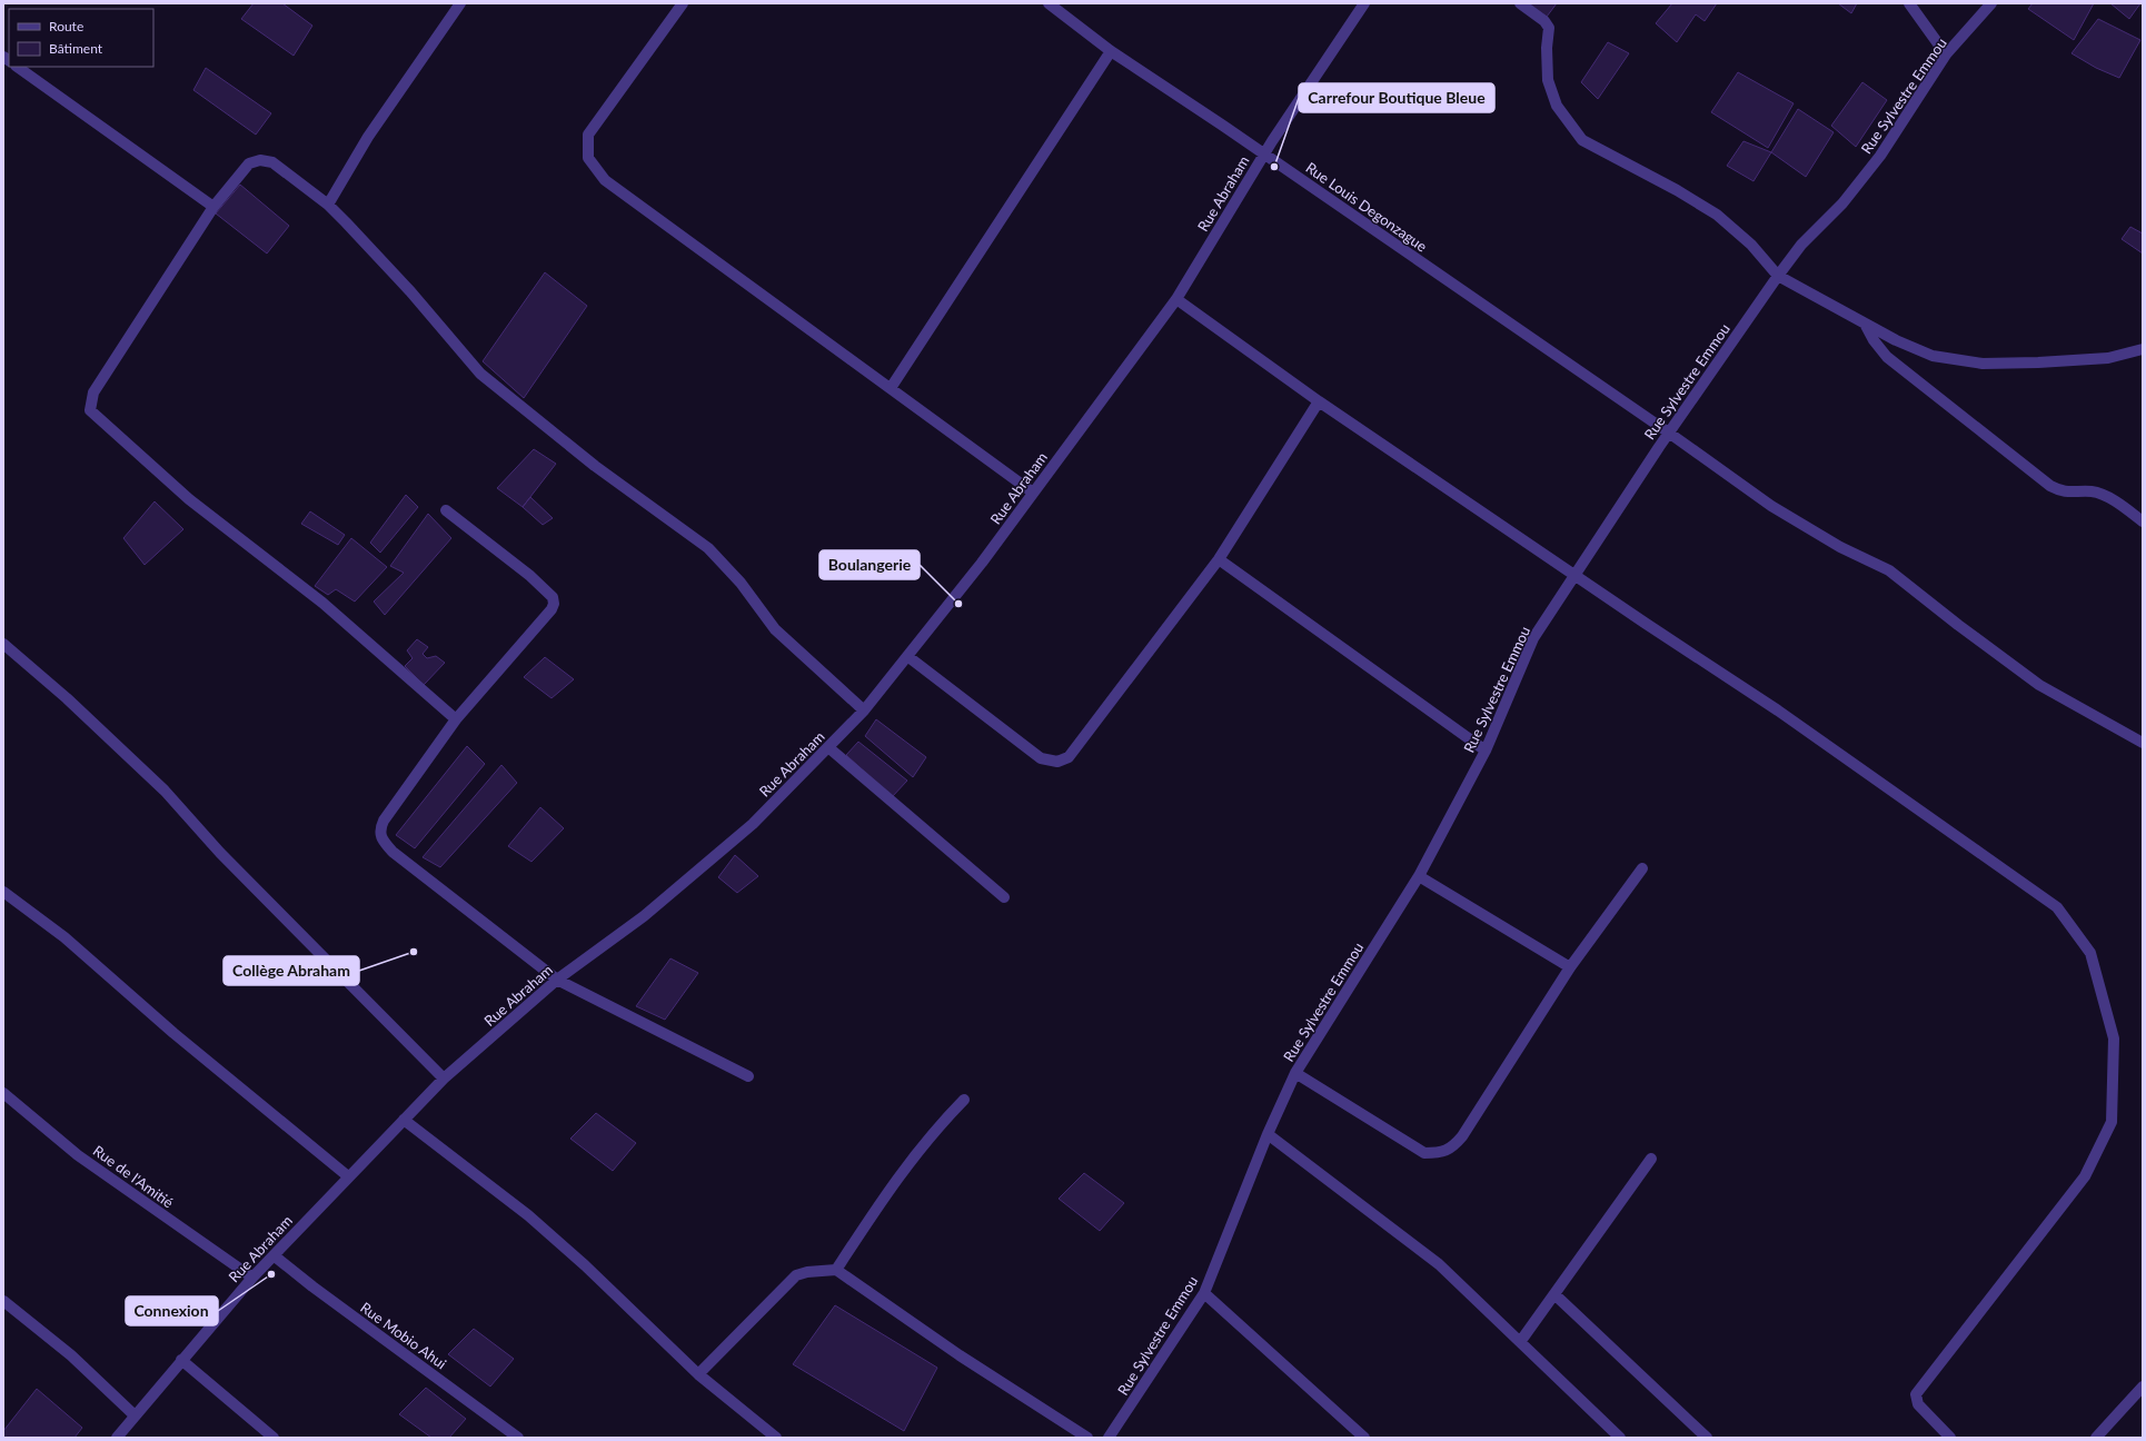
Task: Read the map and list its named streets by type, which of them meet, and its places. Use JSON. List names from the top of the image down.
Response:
{
  "streets": {
    "street": [
      "Rue Sylvestre Emmou",
      "Rue Abraham",
      "Rue Louis Degonzague",
      "Rue de l'Amitié",
      "Rue Mobio Ahui"
    ]
  },
  "crossings": [
    ["Rue Sylvestre Emmou", "Rue Louis Degonzague"],
    ["Rue Abraham", "Rue Louis Degonzague"],
    ["Rue Abraham", "Rue de l'Amitié"],
    ["Rue Abraham", "Rue Mobio Ahui"]
  ],
  "places": [
    "Carrefour Boutique Bleue",
    "Boulangerie",
    "Collège Abraham",
    "Connexion"
  ],
  "legend": ["Route", "Bâtiment"]
}
